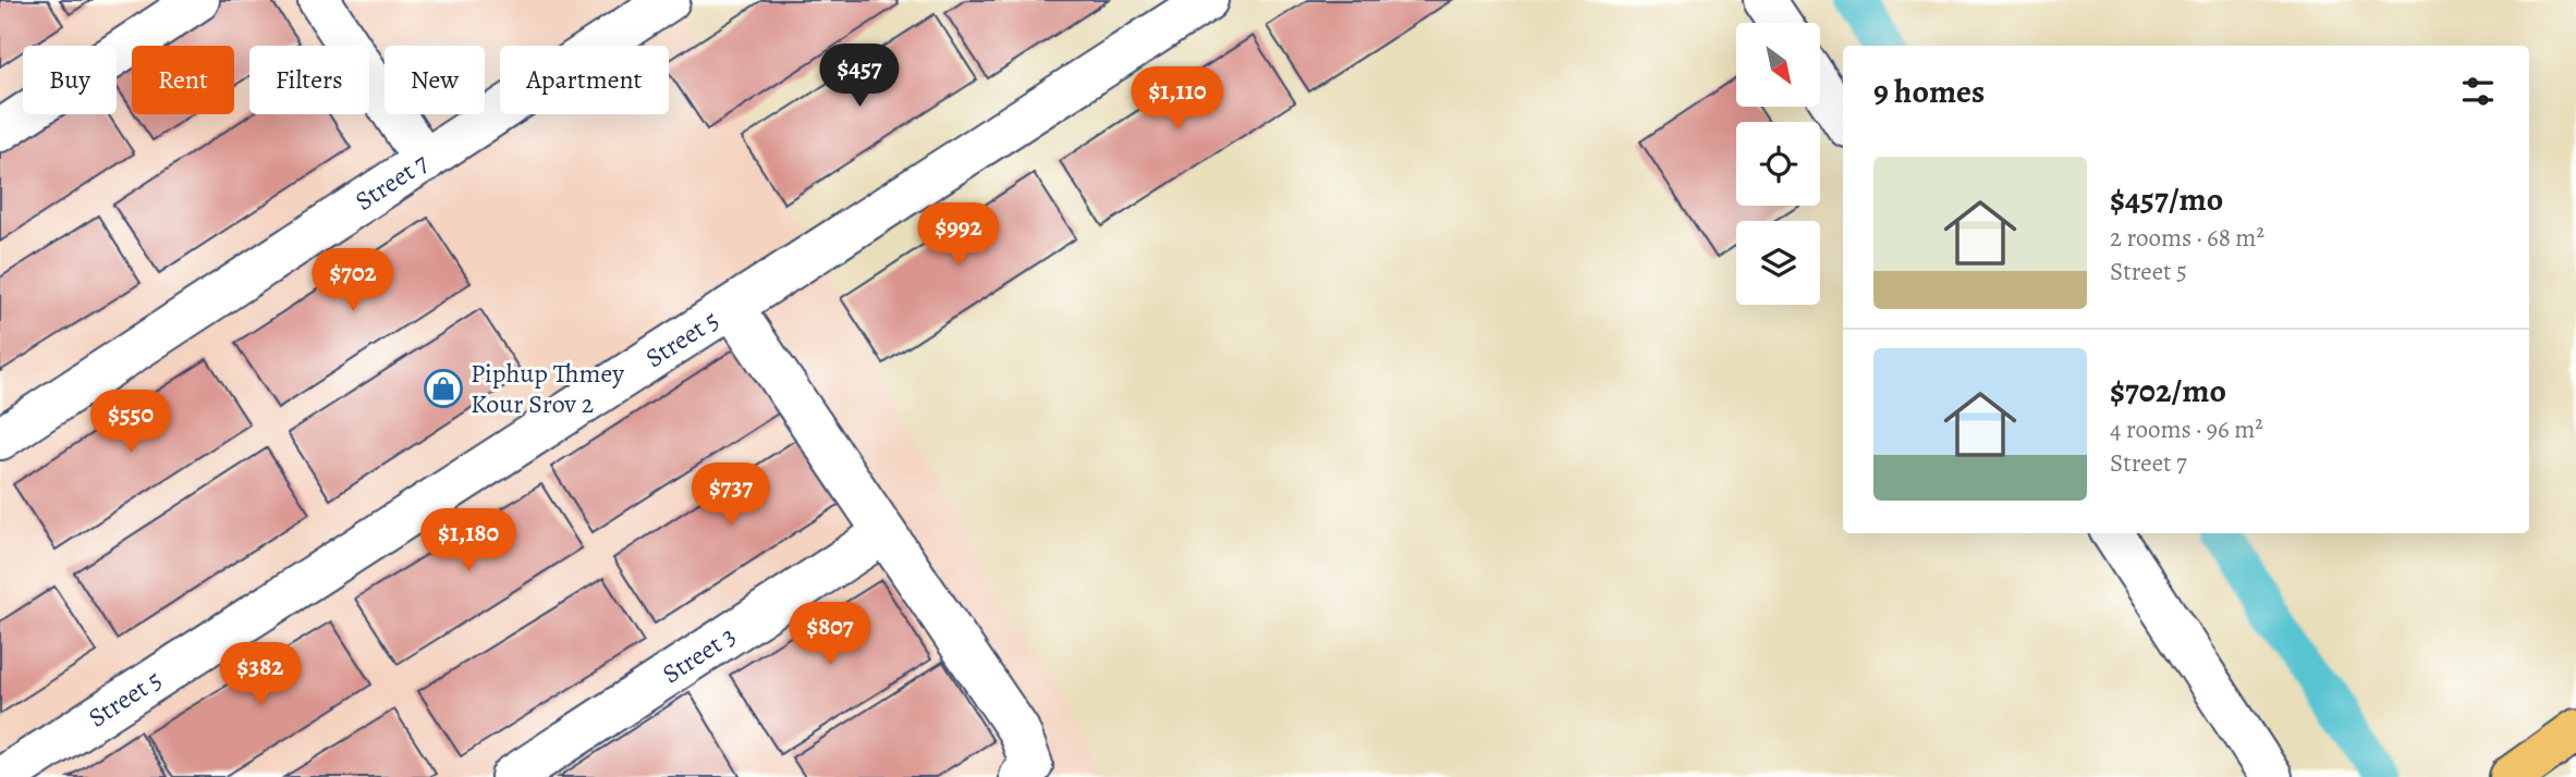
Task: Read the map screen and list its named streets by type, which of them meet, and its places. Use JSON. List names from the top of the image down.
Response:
{
  "streets": {
    "street": ["Street 7", "Street 5", "Street 3"]
  },
  "places": {
    "shop": ["Piphup Thmey Kour Srov 2"]
  },
  "north": "bottom right",
  "page": {
    "price": [
      "$457",
      "$1,110",
      "$992",
      "$702",
      "$550",
      "$737",
      "$1,180",
      "$807",
      "$382"
    ],
    "chip": [
      "Buy",
      "Rent",
      "Filters",
      "New",
      "Apartment"
    ],
    "heading": "9 homes",
    "list": [
      {
        "name": "$457/mo",
        "note": "2 rooms · 68 m² · Street 5"
      },
      {
        "name": "$702/mo",
        "note": "4 rooms · 96 m² · Street 7"
      }
    ]
  }
}
